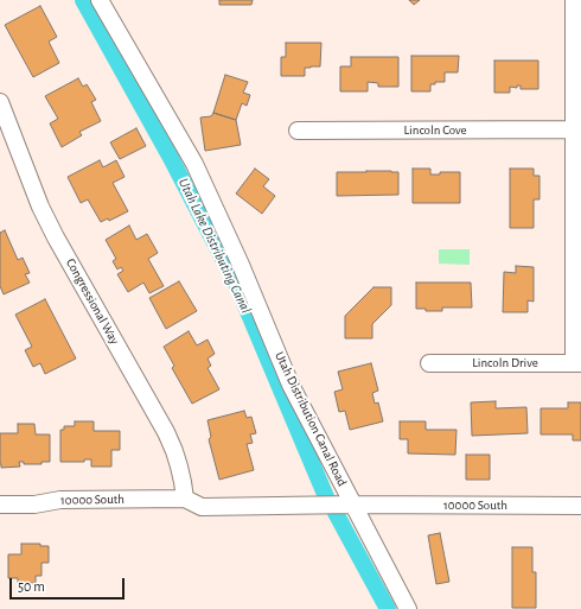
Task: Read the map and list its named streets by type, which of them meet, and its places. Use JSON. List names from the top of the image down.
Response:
{
  "streets": {
    "street": [
      "Lincoln Cove",
      "Congressional Way",
      "Lincoln Drive",
      "Utah Distribution Canal Road",
      "10000 South"
    ]
  },
  "crossings": [
    ["Congressional Way", "10000 South"],
    ["Utah Distribution Canal Road", "10000 South"]
  ],
  "water": ["Utah Lake Distributing Canal"],
  "scale_bar": "50 m"
}
